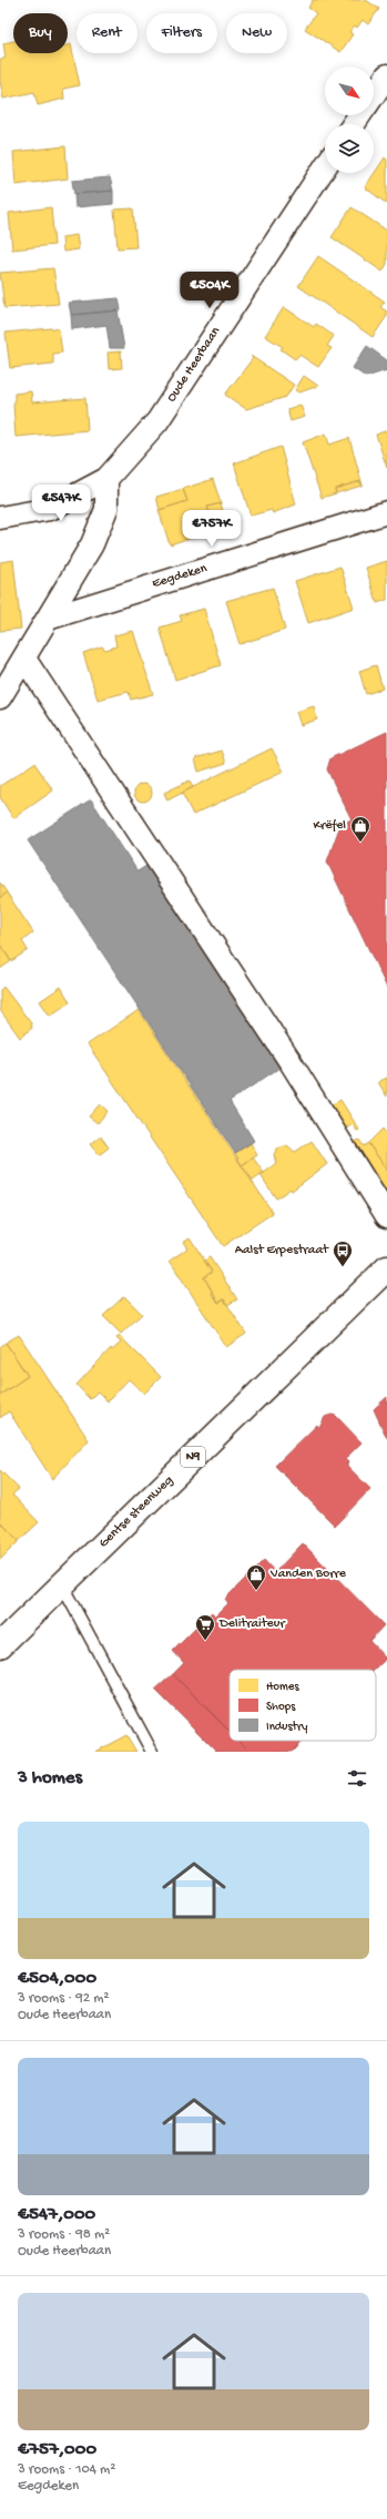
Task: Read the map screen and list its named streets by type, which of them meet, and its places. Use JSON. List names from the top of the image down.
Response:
{
  "streets": {
    "main road": ["N9", "Gentse steenweg"],
    "street": ["Oude Heerbaan", "Eegdeken"]
  },
  "places": {
    "shop": ["Krëfel", "Vanden Borre"],
    "bus stop": ["Aalst Erpestraat"],
    "supermarket": ["Delitraiteur"]
  },
  "legend": ["Homes", "Shops", "Industry"],
  "north": "bottom right",
  "page": {
    "chip": [
      "Buy",
      "Rent",
      "Filters",
      "New"
    ],
    "price": ["€504K", "€547K", "€757K"],
    "heading": "3 homes",
    "list": [
      {
        "name": "€504,000",
        "note": "3 rooms · 92 m² · Oude Heerbaan"
      },
      {
        "name": "€547,000",
        "note": "3 rooms · 98 m² · Oude Heerbaan"
      },
      {
        "name": "€757,000",
        "note": "3 rooms · 104 m² · Eegdeken"
      }
    ]
  }
}
